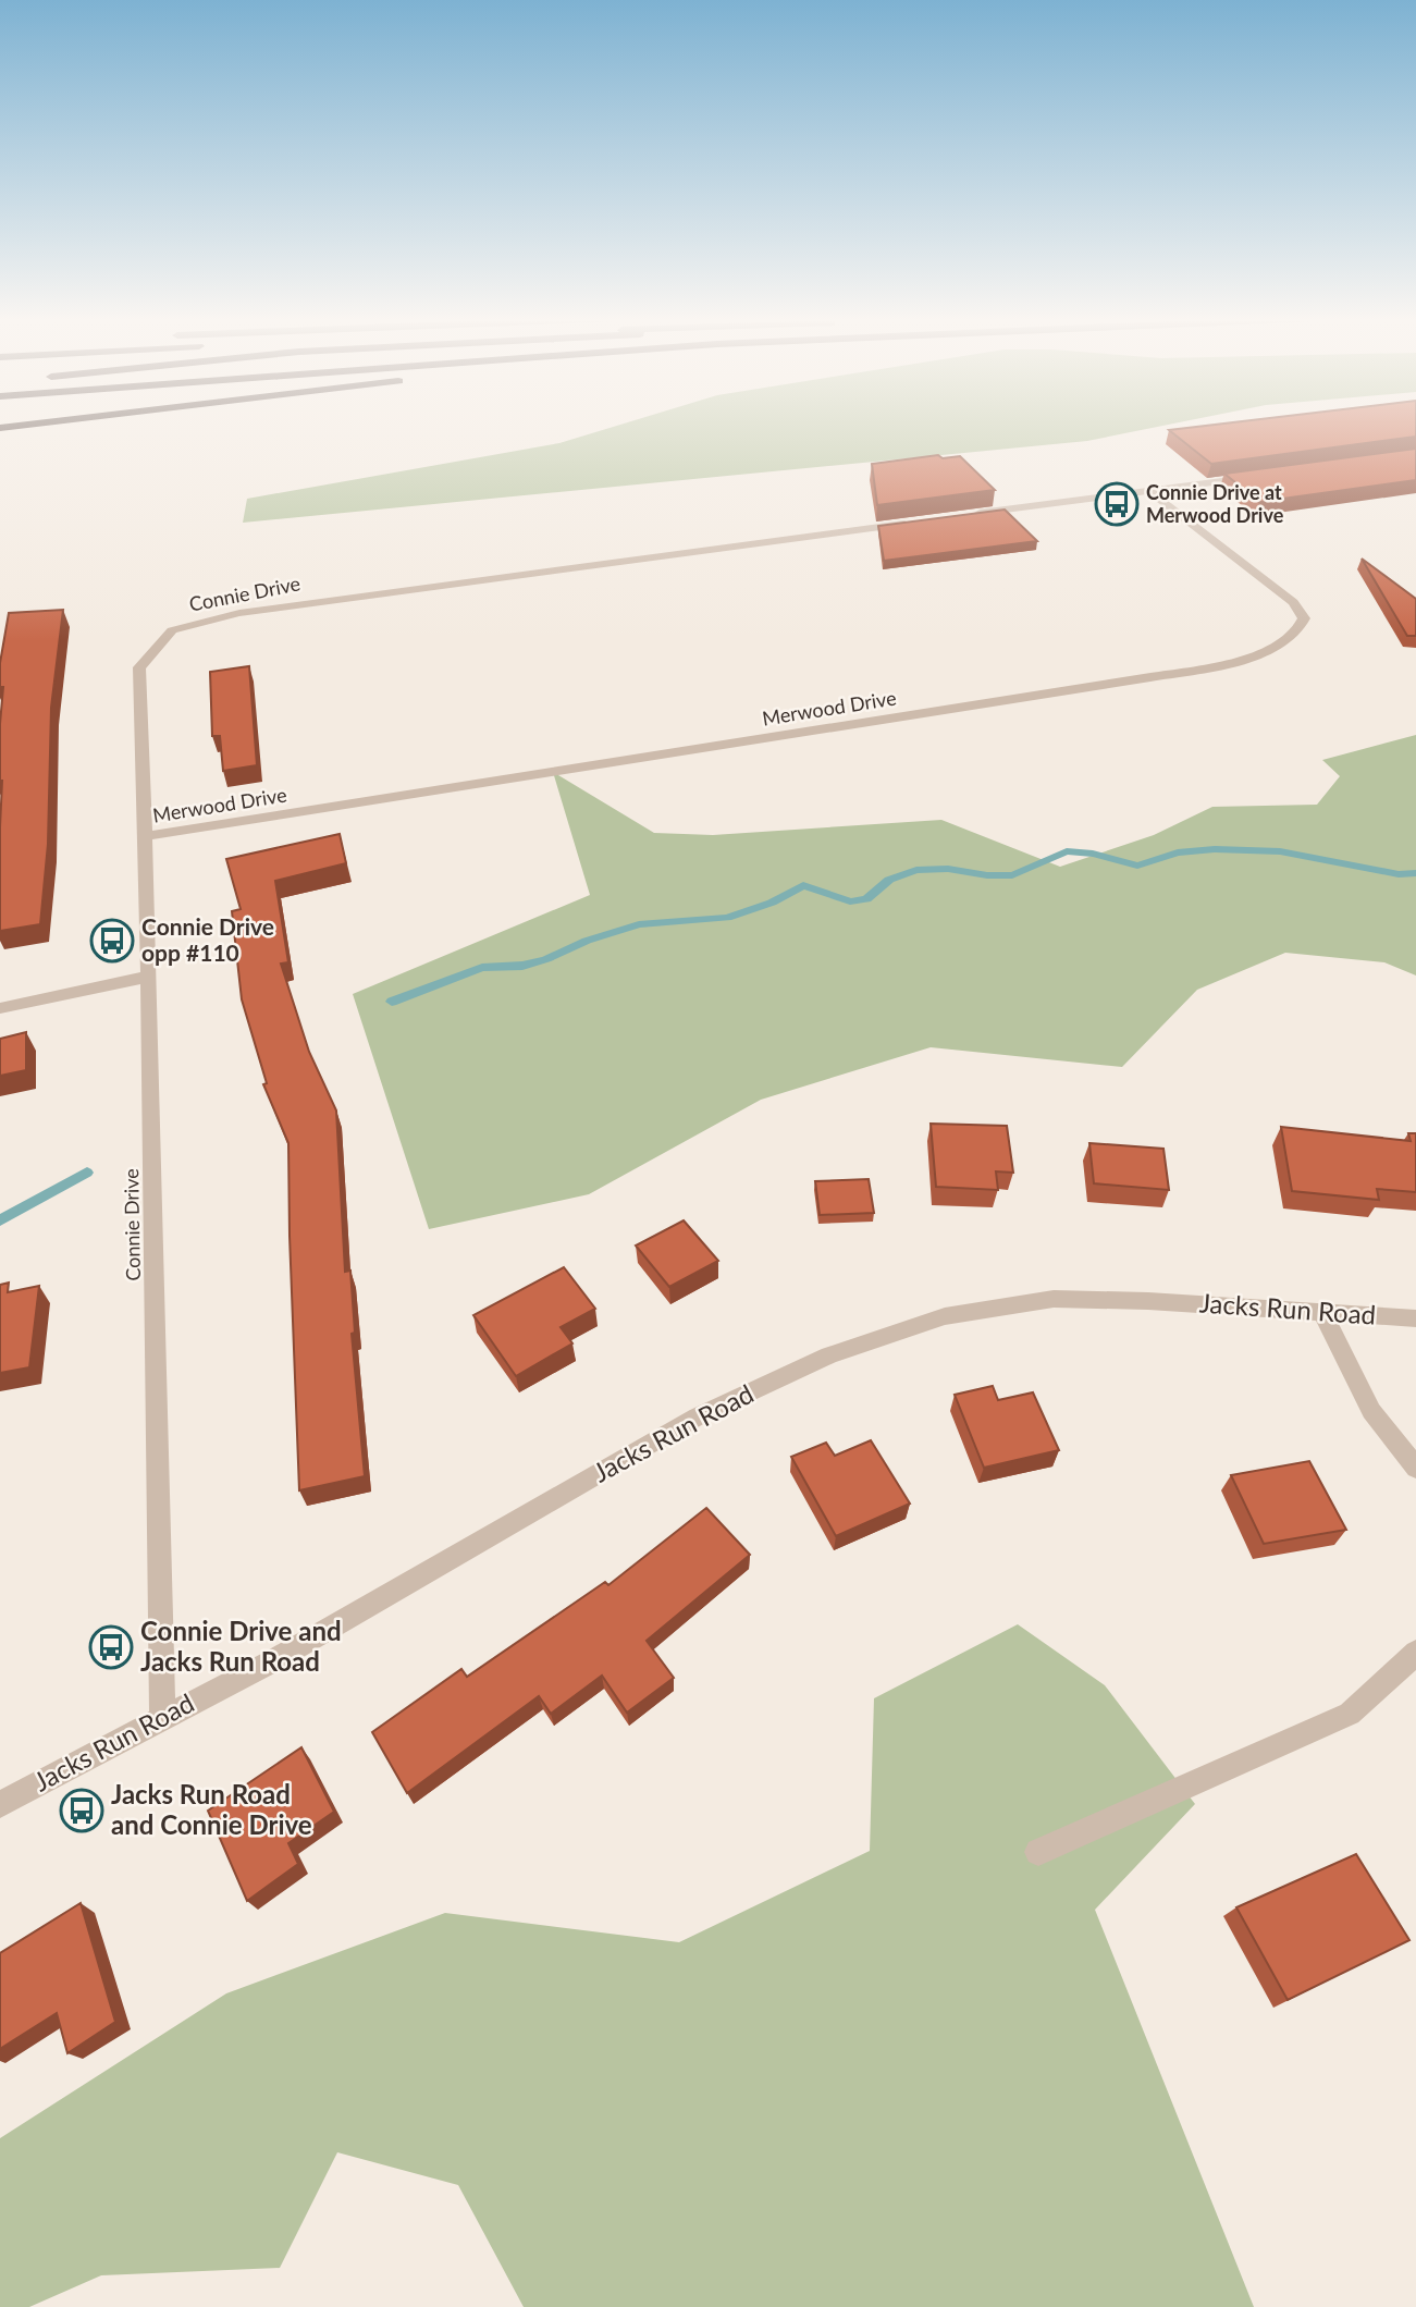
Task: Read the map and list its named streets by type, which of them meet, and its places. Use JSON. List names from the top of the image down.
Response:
{
  "streets": {
    "street": ["Connie Drive", "Merwood Drive", "Jacks Run Road"]
  },
  "crossings": [
    ["Connie Drive", "Merwood Drive"],
    ["Connie Drive", "Jacks Run Road"]
  ],
  "places": {
    "bus stop": [
      "Connie Drive at Merwood Drive",
      "Connie Drive opp #110",
      "Connie Drive and Jacks Run Road",
      "Jacks Run Road and Connie Drive"
    ]
  }
}
